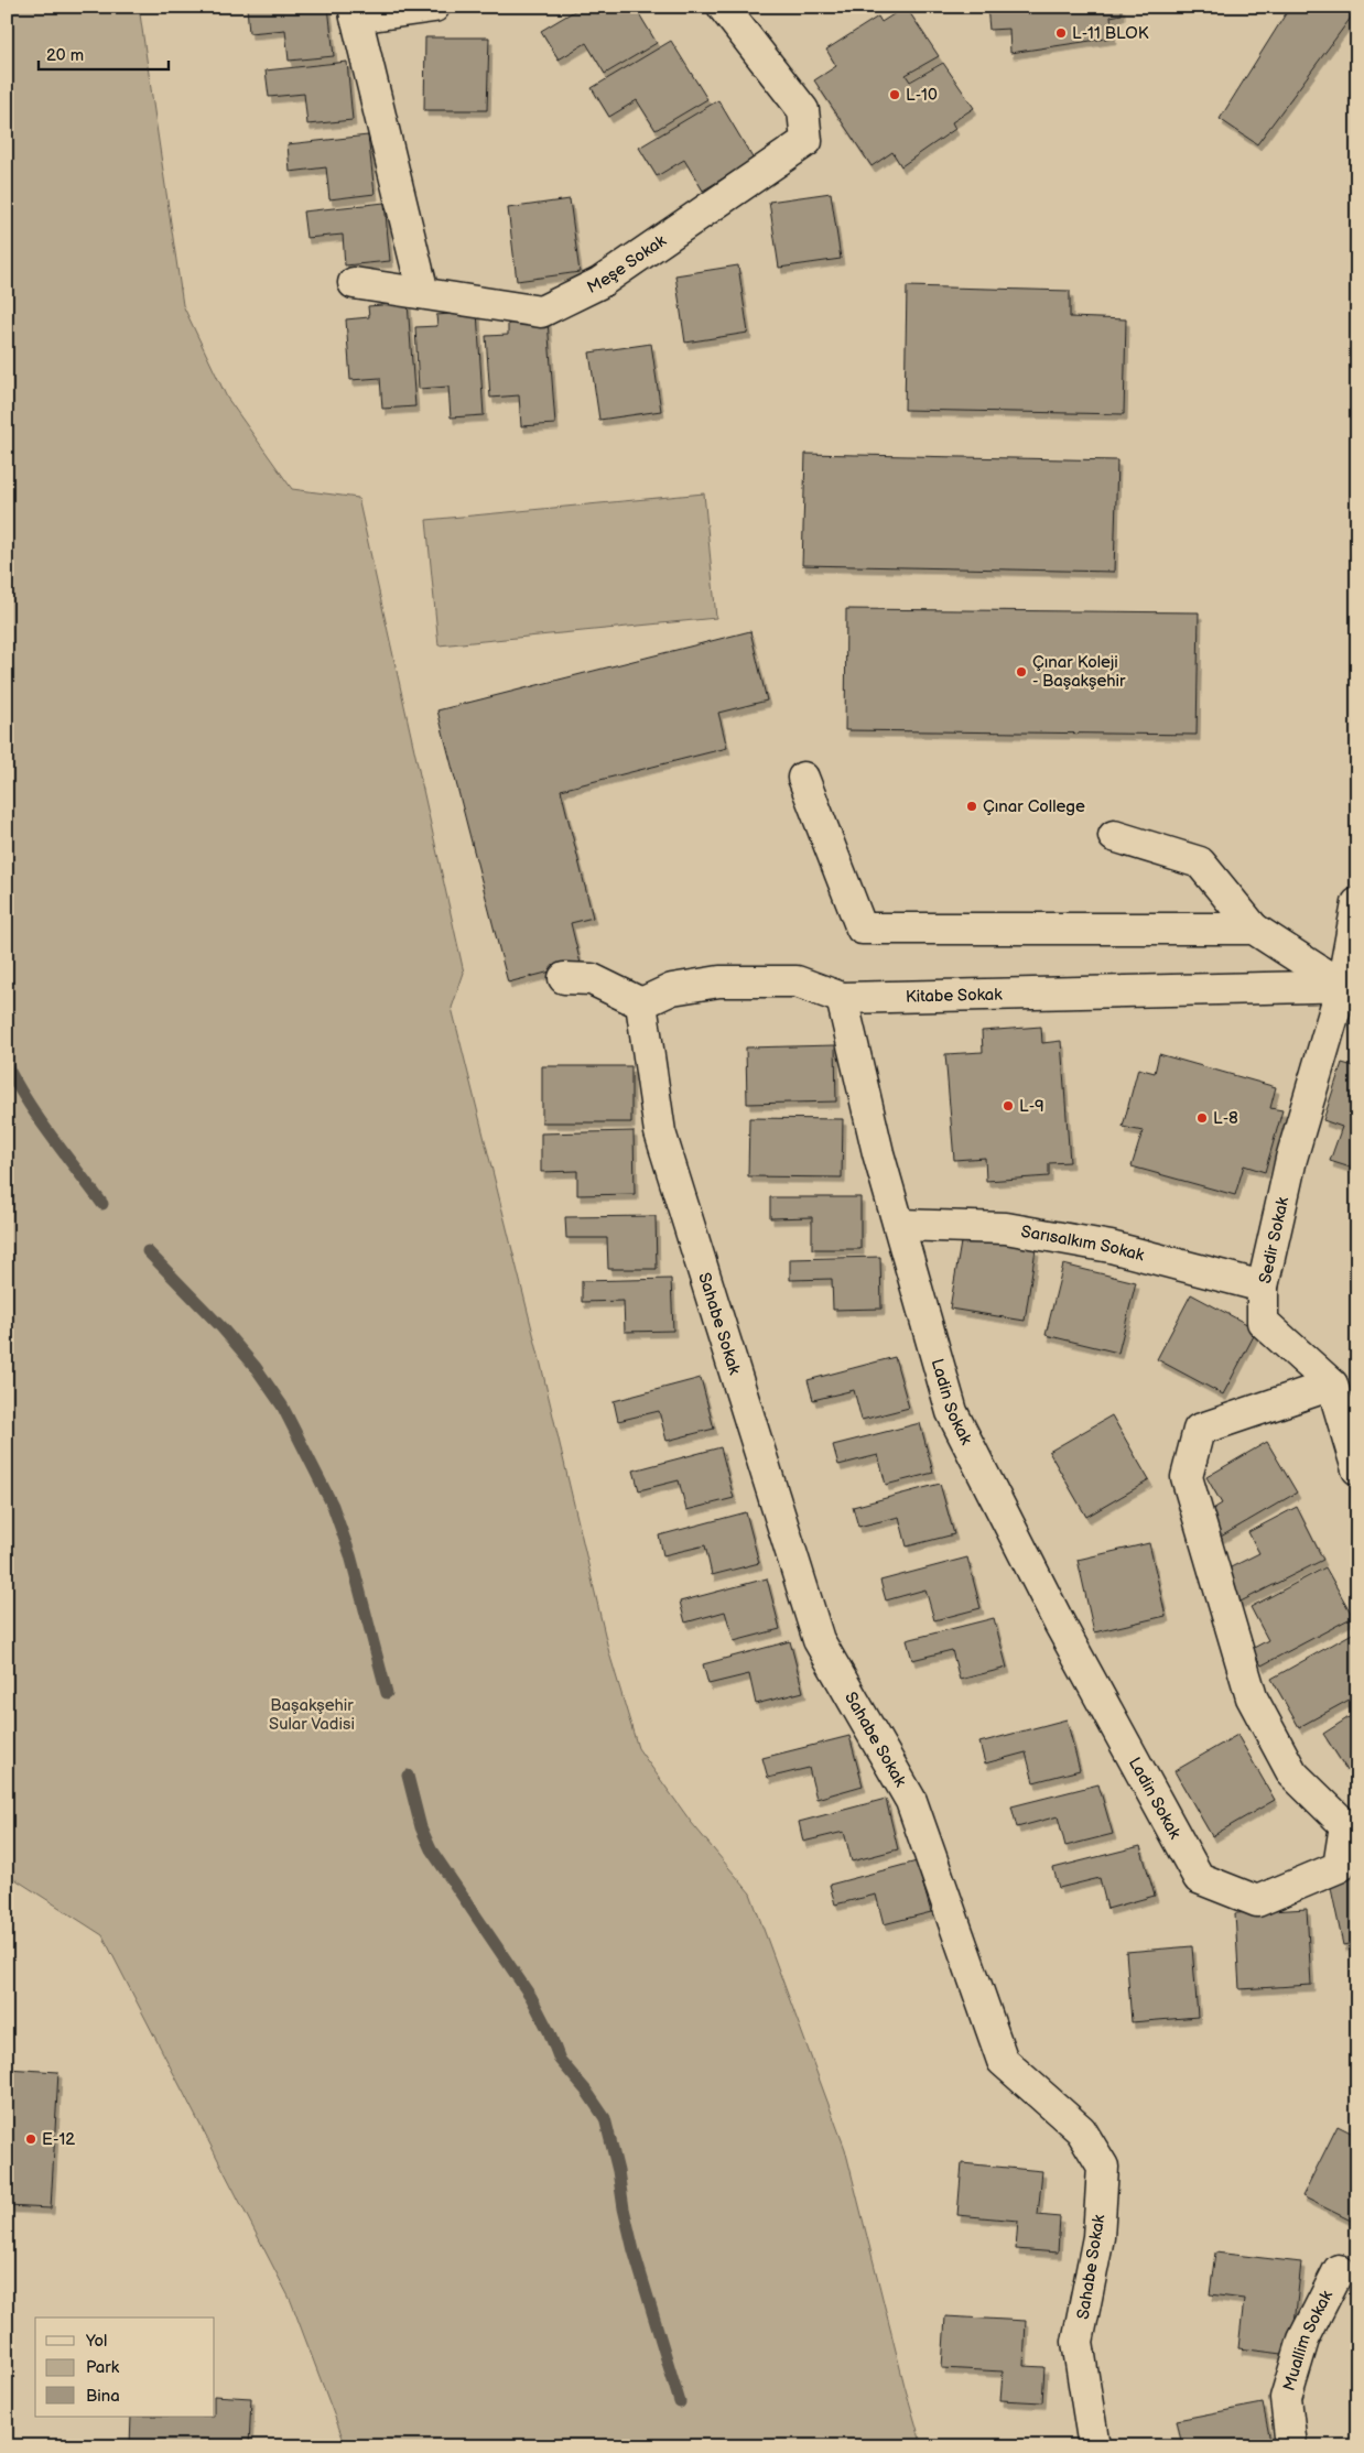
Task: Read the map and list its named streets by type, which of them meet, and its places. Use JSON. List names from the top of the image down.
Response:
{
  "streets": {
    "lane": [
      "Meşe Sokak",
      "Kitabe Sokak",
      "Sedir Sokak",
      "Sarısalkım Sokak",
      "Sahabe Sokak",
      "Ladin Sokak",
      "Muallim Sokak"
    ]
  },
  "crossings": [
    ["Kitabe Sokak", "Sedir Sokak"],
    ["Kitabe Sokak", "Sahabe Sokak"],
    ["Kitabe Sokak", "Ladin Sokak"],
    ["Sedir Sokak", "Sarısalkım Sokak"],
    ["Sedir Sokak", "Ladin Sokak"],
    ["Sarısalkım Sokak", "Ladin Sokak"]
  ],
  "parks": ["Başakşehir Sular Vadisi"],
  "places": [
    "L-11 BLOK",
    "L-10",
    "Çınar Koleji - Başakşehir",
    "Çınar College",
    "L-9",
    "L-8",
    "E-12"
  ],
  "legend": ["Yol", "Park", "Bina"],
  "scale_bar": "20 m"
}
